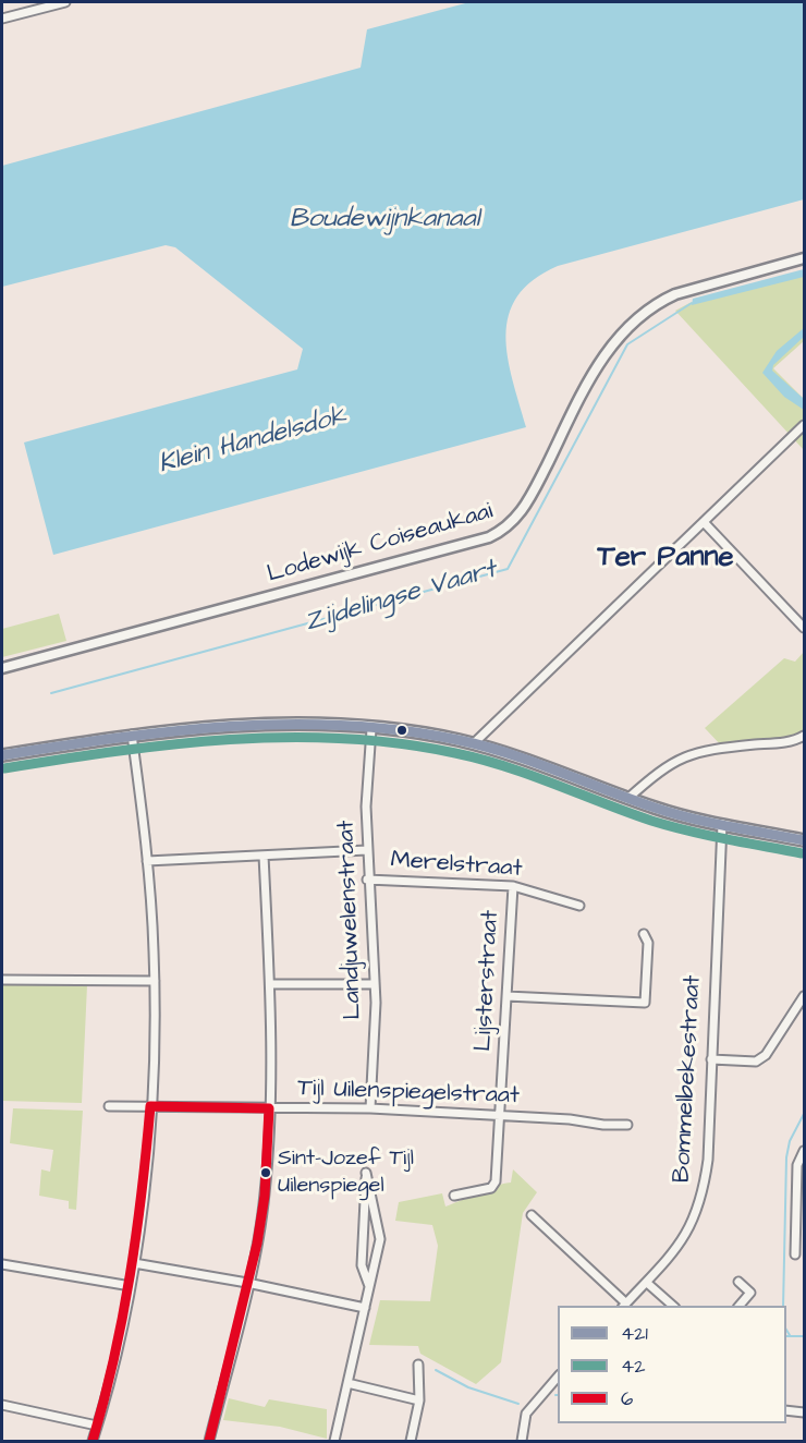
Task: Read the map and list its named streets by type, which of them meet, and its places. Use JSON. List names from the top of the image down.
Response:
{
  "streets": {
    "street": [
      "Lodewijk Coiseaukaai",
      "Merelstraat",
      "Landjuwelenstraat",
      "Lijsterstraat",
      "Bommelbekestraat",
      "Tijl Uilenspiegelstraat"
    ]
  },
  "crossings": [
    ["Merelstraat", "Landjuwelenstraat"],
    ["Merelstraat", "Lijsterstraat"],
    ["Landjuwelenstraat", "Tijl Uilenspiegelstraat"],
    ["Lijsterstraat", "Tijl Uilenspiegelstraat"]
  ],
  "districts": ["Ter Panne"],
  "water": ["Boudewijnkanaal", "Klein Handelsdok", "Zijdelingse Vaart"],
  "places": ["Sint-Jozef Tijl Uilenspiegel"],
  "lines": ["transit line 421", "transit line 42", "transit line 6"],
  "legend": ["421", "42", "6"]
}
